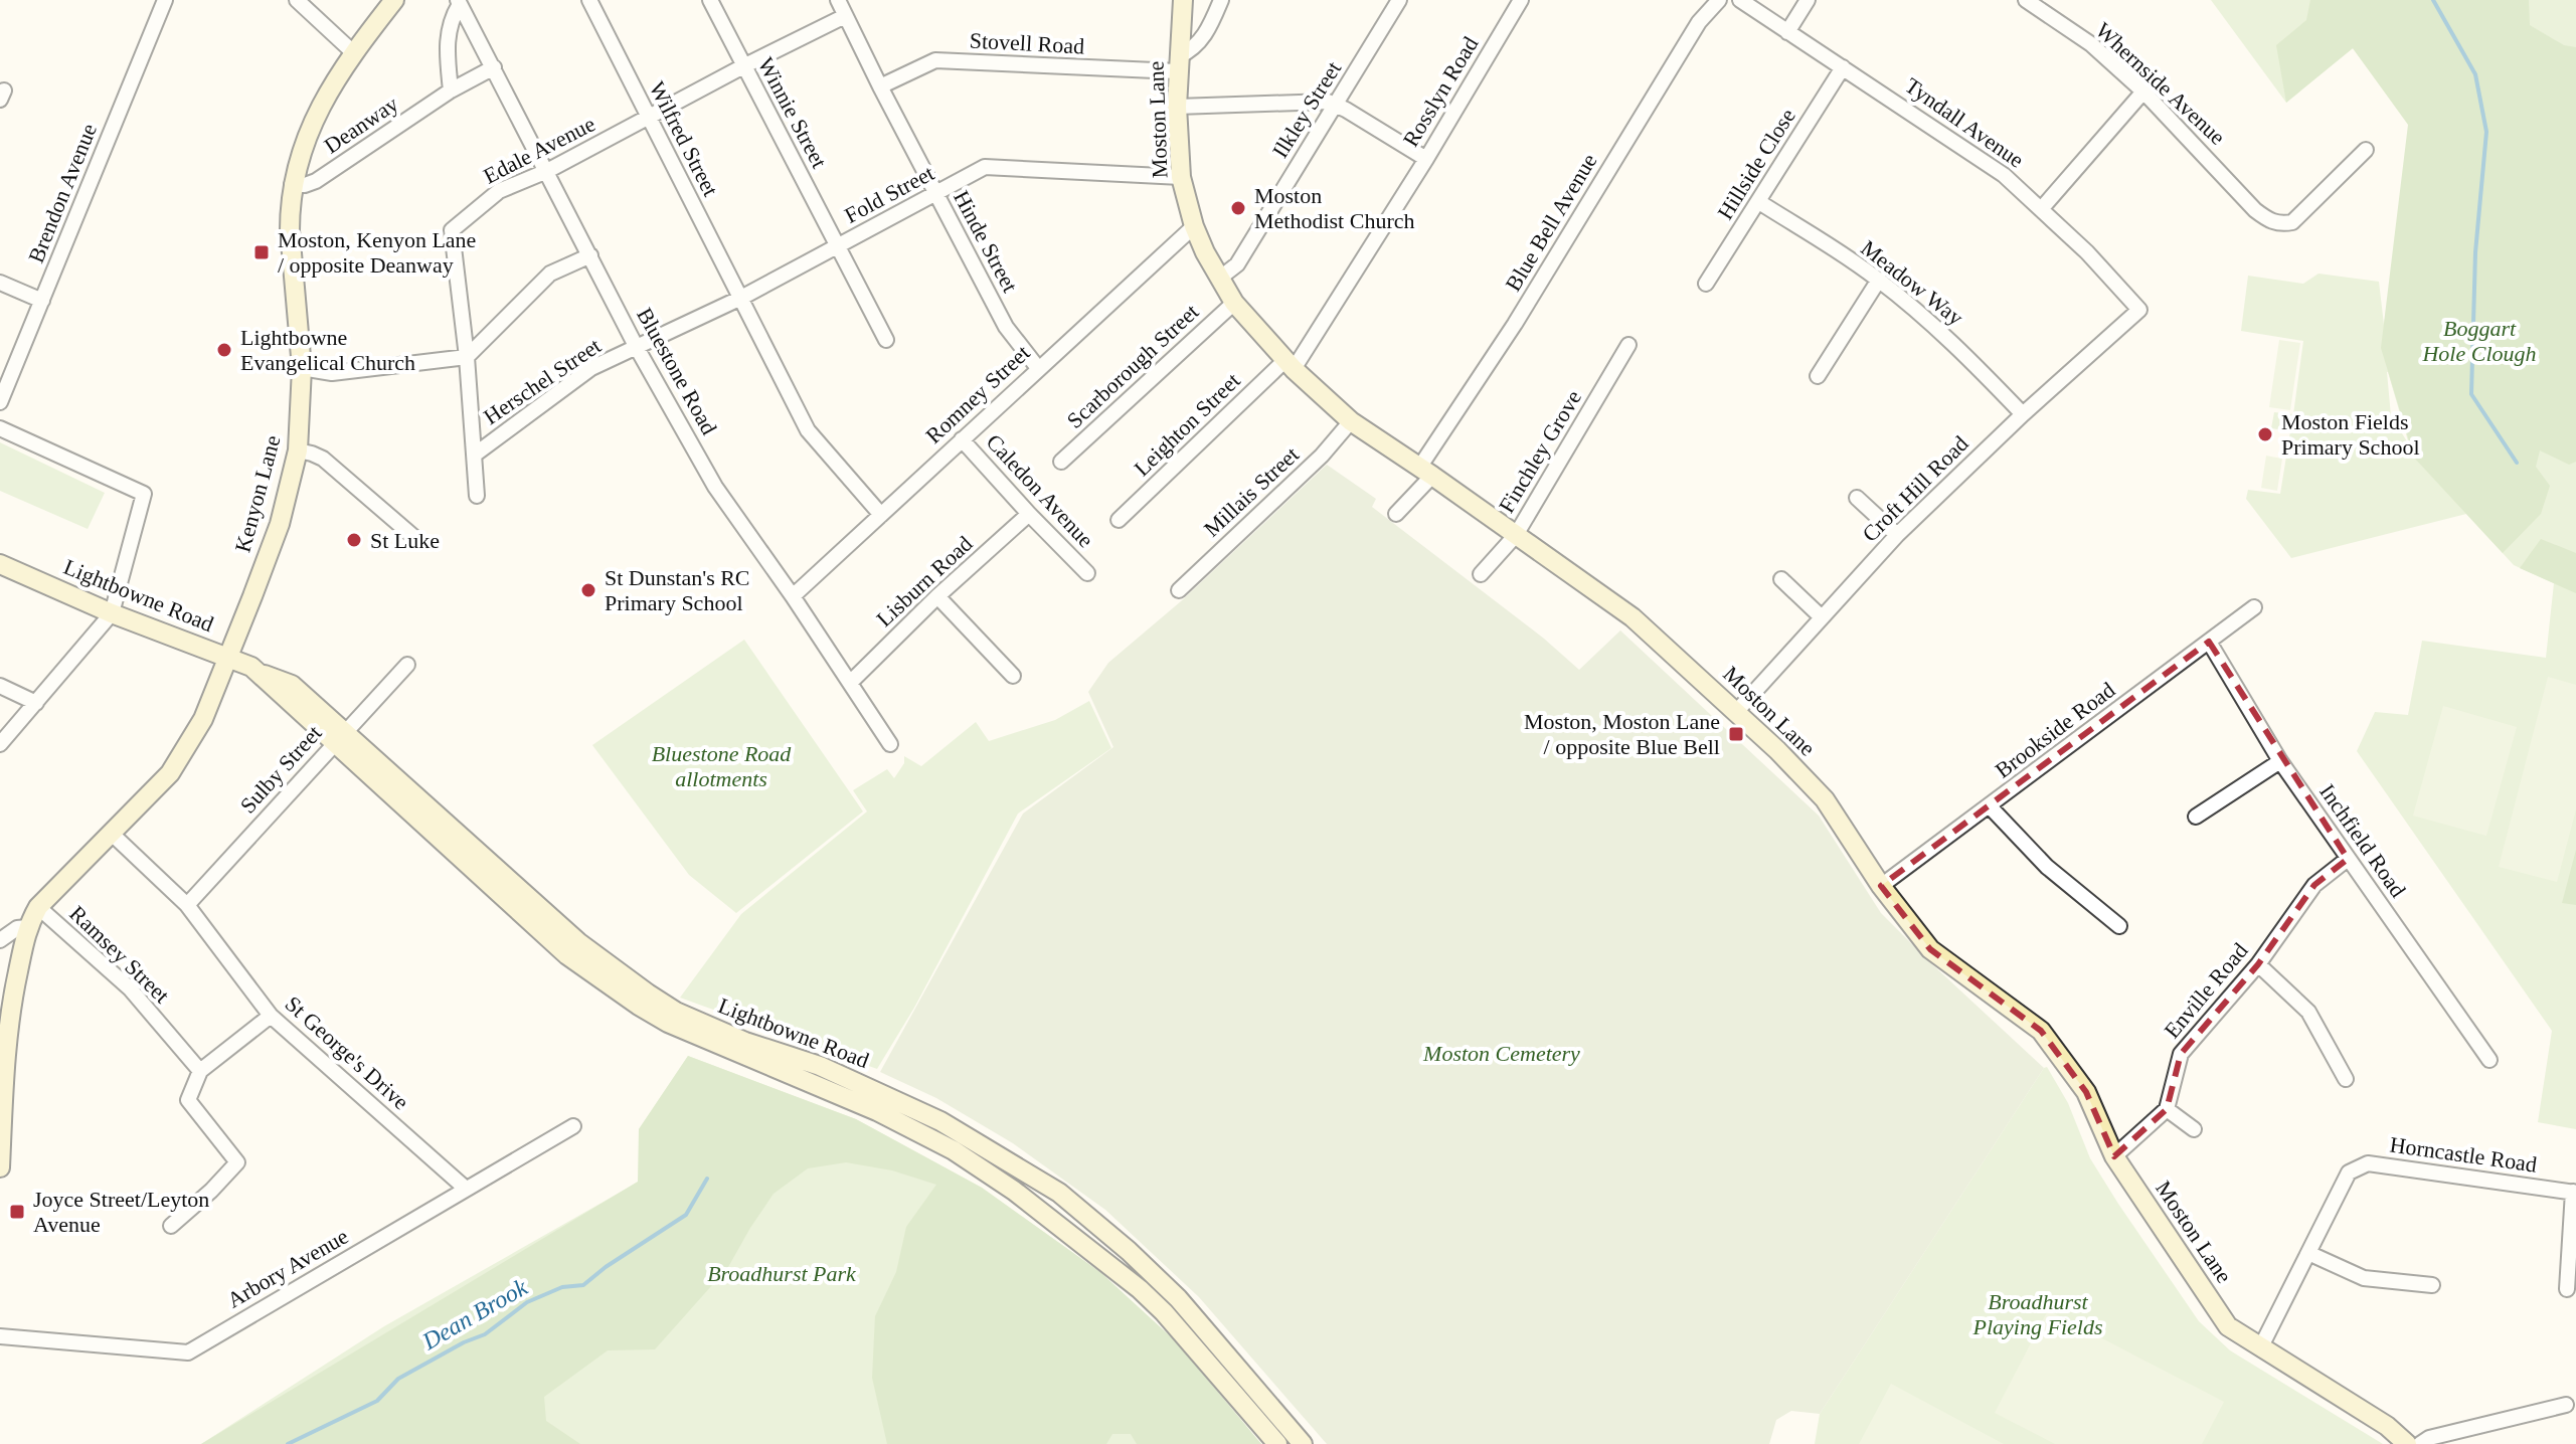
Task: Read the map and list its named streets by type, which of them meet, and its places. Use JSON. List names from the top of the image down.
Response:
{
  "streets": {
    "street": [
      "Stovell Road",
      "Whernside Avenue",
      "Rosslyn Road",
      "Ilkley Street",
      "Winnie Street",
      "Moston Lane",
      "Tyndall Avenue",
      "Deanway",
      "Wilfred Street",
      "Edale Avenue",
      "Hillside Close",
      "Brendon Avenue",
      "Fold Street",
      "Blue Bell Avenue",
      "Hinde Street",
      "Meadow Way",
      "Scarborough Street",
      "Bluestone Road",
      "Herschel Street",
      "Romney Street",
      "Leighton Street",
      "Finchley Grove",
      "Croft Hill Road",
      "Caledon Avenue",
      "Millais Street",
      "Kenyon Lane",
      "Lisburn Road",
      "Lightbowne Road",
      "Brookside Road",
      "Sulby Street",
      "Inchfield Road",
      "Ramsey Street",
      "Enville Road",
      "St George's Drive",
      "Horncastle Road",
      "Arbory Avenue"
    ]
  },
  "crossings": [
    ["Stovell Road", "Moston Lane"],
    ["Stovell Road", "Hinde Street"],
    ["Rosslyn Road", "Moston Lane"],
    ["Rosslyn Road", "Leighton Street"],
    ["Ilkley Street", "Moston Lane"],
    ["Winnie Street", "Edale Avenue"],
    ["Winnie Street", "Fold Street"],
    ["Moston Lane", "Fold Street"],
    ["Moston Lane", "Blue Bell Avenue"],
    ["Moston Lane", "Scarborough Street"],
    ["Moston Lane", "Romney Street"],
    ["Moston Lane", "Leighton Street"],
    ["Moston Lane", "Finchley Grove"],
    ["Moston Lane", "Croft Hill Road"],
    ["Moston Lane", "Millais Street"],
    ["Moston Lane", "Brookside Road"],
    ["Moston Lane", "Horncastle Road"],
    ["Tyndall Avenue", "Hillside Close"],
    ["Tyndall Avenue", "Croft Hill Road"],
    ["Deanway", "Bluestone Road"],
    ["Deanway", "Kenyon Lane"],
    ["Wilfred Street", "Edale Avenue"],
    ["Wilfred Street", "Fold Street"],
    ["Wilfred Street", "Romney Street"],
    ["Edale Avenue", "Hinde Street"],
    ["Edale Avenue", "Bluestone Road"],
    ["Edale Avenue", "Herschel Street"],
    ["Hillside Close", "Meadow Way"],
    ["Fold Street", "Hinde Street"],
    ["Fold Street", "Bluestone Road"],
    ["Fold Street", "Herschel Street"],
    ["Hinde Street", "Romney Street"],
    ["Meadow Way", "Croft Hill Road"],
    ["Bluestone Road", "Herschel Street"],
    ["Bluestone Road", "Romney Street"],
    ["Bluestone Road", "Lisburn Road"],
    ["Romney Street", "Caledon Avenue"],
    ["Caledon Avenue", "Lisburn Road"],
    ["Kenyon Lane", "Lightbowne Road"],
    ["Kenyon Lane", "Ramsey Street"],
    ["Kenyon Lane", "St George's Drive"],
    ["Lightbowne Road", "Sulby Street"],
    ["Brookside Road", "Inchfield Road"],
    ["Sulby Street", "St George's Drive"],
    ["Inchfield Road", "Enville Road"],
    ["St George's Drive", "Arbory Avenue"]
  ],
  "water": ["Dean Brook"],
  "parks": [
    "Boggart Hole Clough",
    "Bluestone Road allotments",
    "Moston Cemetery",
    "Broadhurst Park",
    "Broadhurst Playing Fields"
  ],
  "places": {
    "other": [
      "Moston Methodist Church",
      "Lightbowne Evangelical Church",
      "Moston Fields Primary School",
      "St Luke",
      "St Dunstan's RC Primary School"
    ],
    "transit": ["Moston, Kenyon Lane / opposite Deanway", "Moston, Moston Lane / opposite Blue Bell", "Joyce Street/Leyton Avenue"]
  }
}
